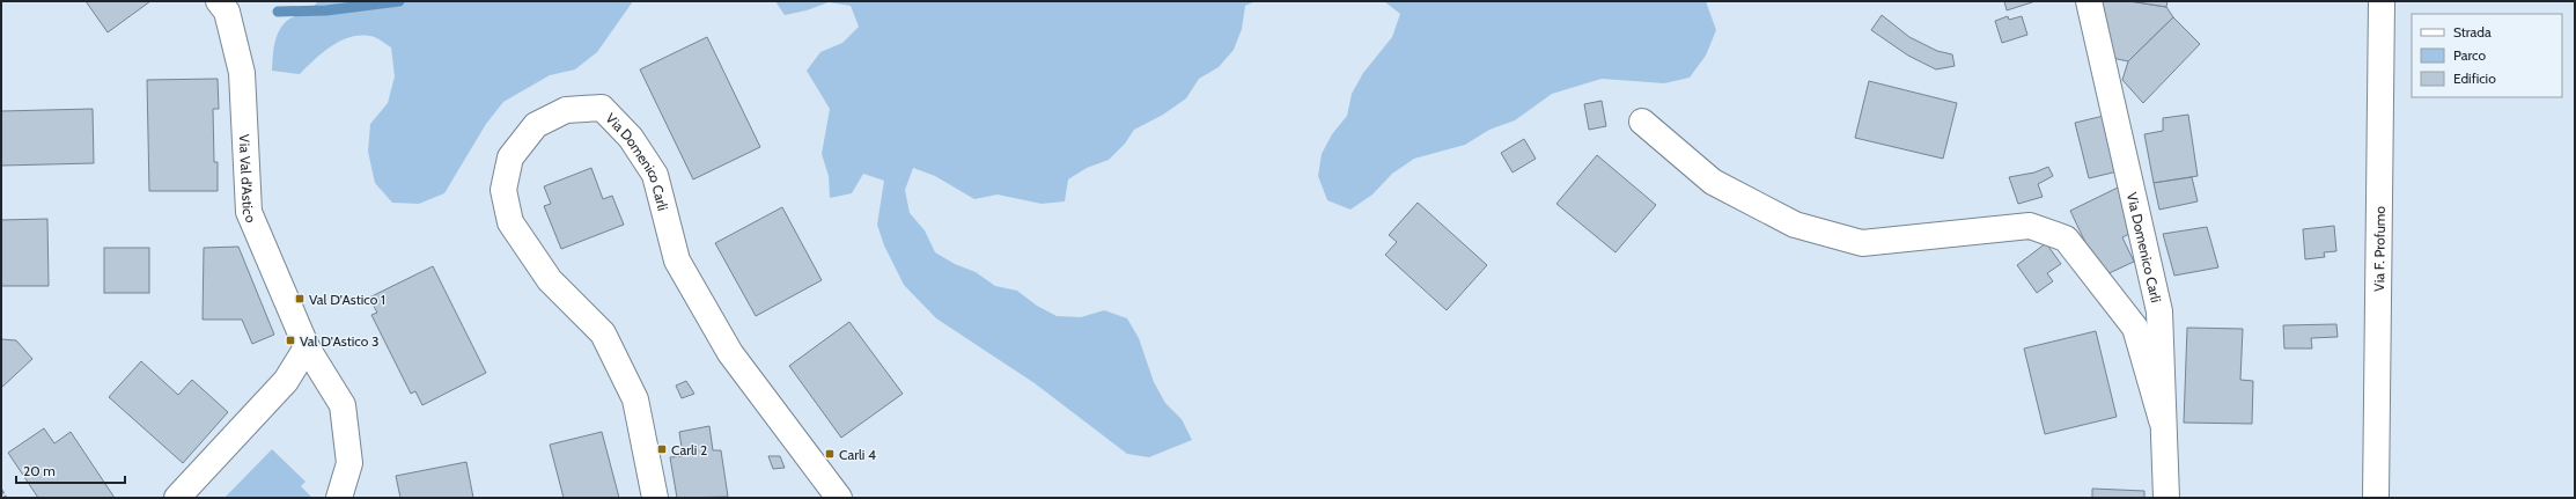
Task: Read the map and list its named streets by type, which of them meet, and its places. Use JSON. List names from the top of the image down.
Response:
{
  "streets": {
    "street": ["Via Domenico Carli", "Via Val d'Astico", "Via F. Profumo"]
  },
  "places": {
    "transit": [
      "Val D'Astico 1",
      "Val D'Astico 3",
      "Carli 2",
      "Carli 4"
    ]
  },
  "legend": ["Strada", "Parco", "Edificio"],
  "scale_bar": "20 m"
}
